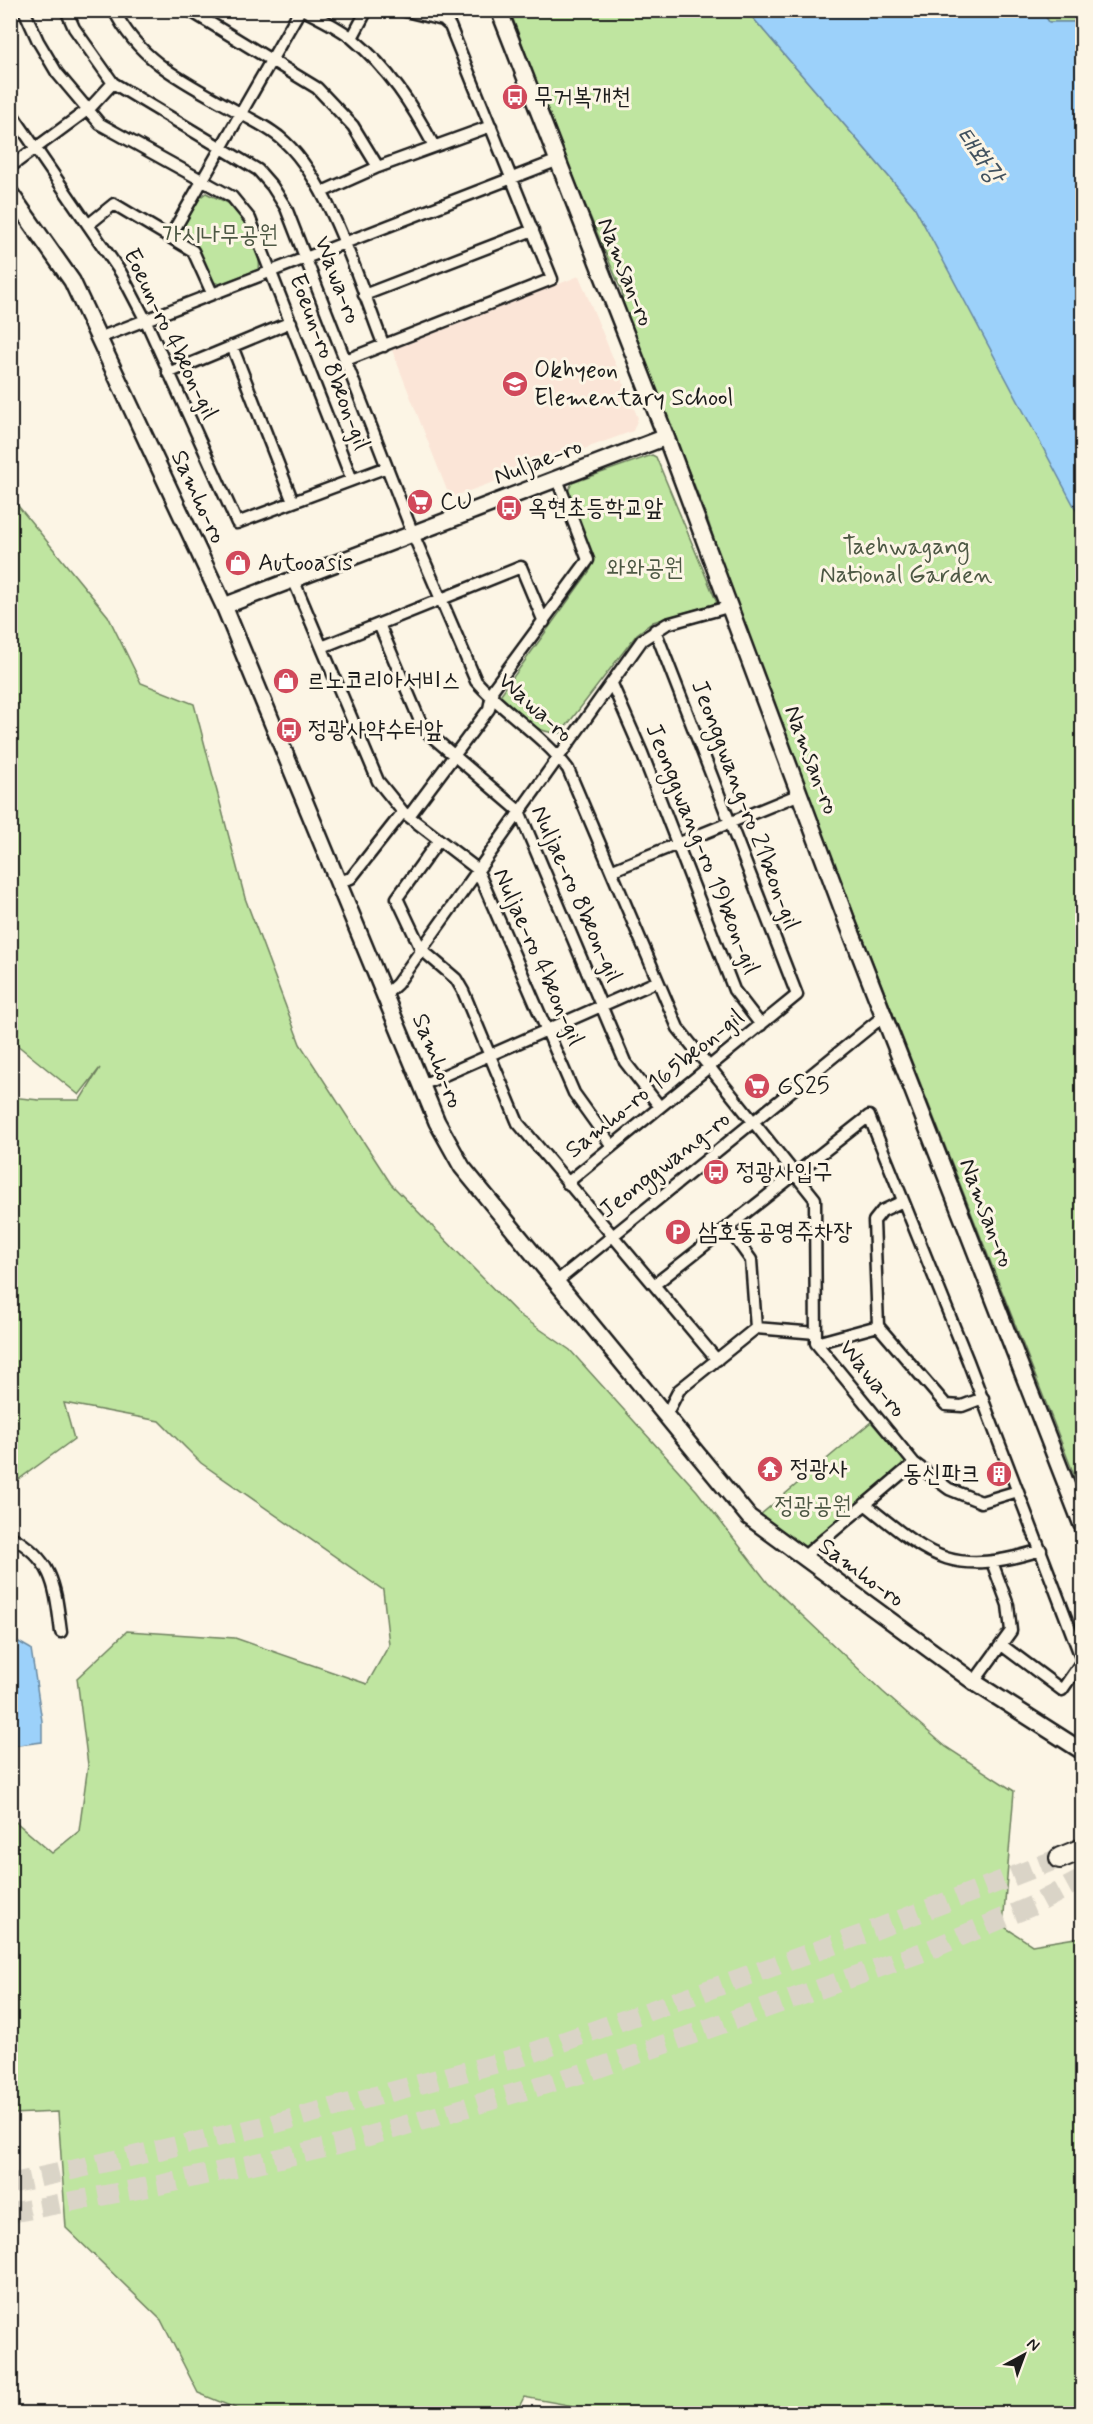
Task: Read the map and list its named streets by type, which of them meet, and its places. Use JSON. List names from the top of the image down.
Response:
{
  "streets": {
    "main road": ["Namsan-ro", "Nuljae-ro", "Samho-ro"],
    "street": [
      "Wawa-ro",
      "Eoeun-ro 4beon-gil",
      "Eoeun-ro 8beon-gil",
      "Jeonggwang-ro 21beon-gil",
      "Jeonggwang-ro 19beon-gil",
      "Nuljae-ro 8beon-gil",
      "Nuljae-ro 4beon-gil",
      "Samho-ro 165beon-gil",
      "Jeonggwang-ro"
    ]
  },
  "crossings": [
    ["Namsan-ro", "Nuljae-ro"],
    ["Namsan-ro", "Jeonggwang-ro"],
    ["Wawa-ro", "Nuljae-ro"],
    ["Wawa-ro", "Samho-ro 165beon-gil"],
    ["Wawa-ro", "Jeonggwang-ro"],
    ["Nuljae-ro", "Samho-ro"],
    ["Nuljae-ro", "Nuljae-ro 4beon-gil"],
    ["Samho-ro", "Jeonggwang-ro"],
    ["Jeonggwang-ro 21beon-gil", "Samho-ro 165beon-gil"],
    ["Jeonggwang-ro 19beon-gil", "Samho-ro 165beon-gil"],
    ["Nuljae-ro 8beon-gil", "Samho-ro 165beon-gil"],
    ["Nuljae-ro 4beon-gil", "Samho-ro 165beon-gil"]
  ],
  "water": ["태화강"],
  "parks": [
    "가시나무공원",
    "Taehwagang National Garden",
    "와와공원",
    "정광공원"
  ],
  "places": {
    "bus stop": [
      "무거복개천",
      "옥현초등학교앞",
      "정광사약수터앞",
      "정광사입구"
    ],
    "school or university": ["Okhyeon Elementary School"],
    "supermarket": ["CU", "GS25"],
    "shop": ["Autooasis", "르노코리아서비스"],
    "parking": ["삼호동공영주차장"],
    "temple": ["정광사"],
    "building": ["동신파크"]
  },
  "north": "top right"
}
